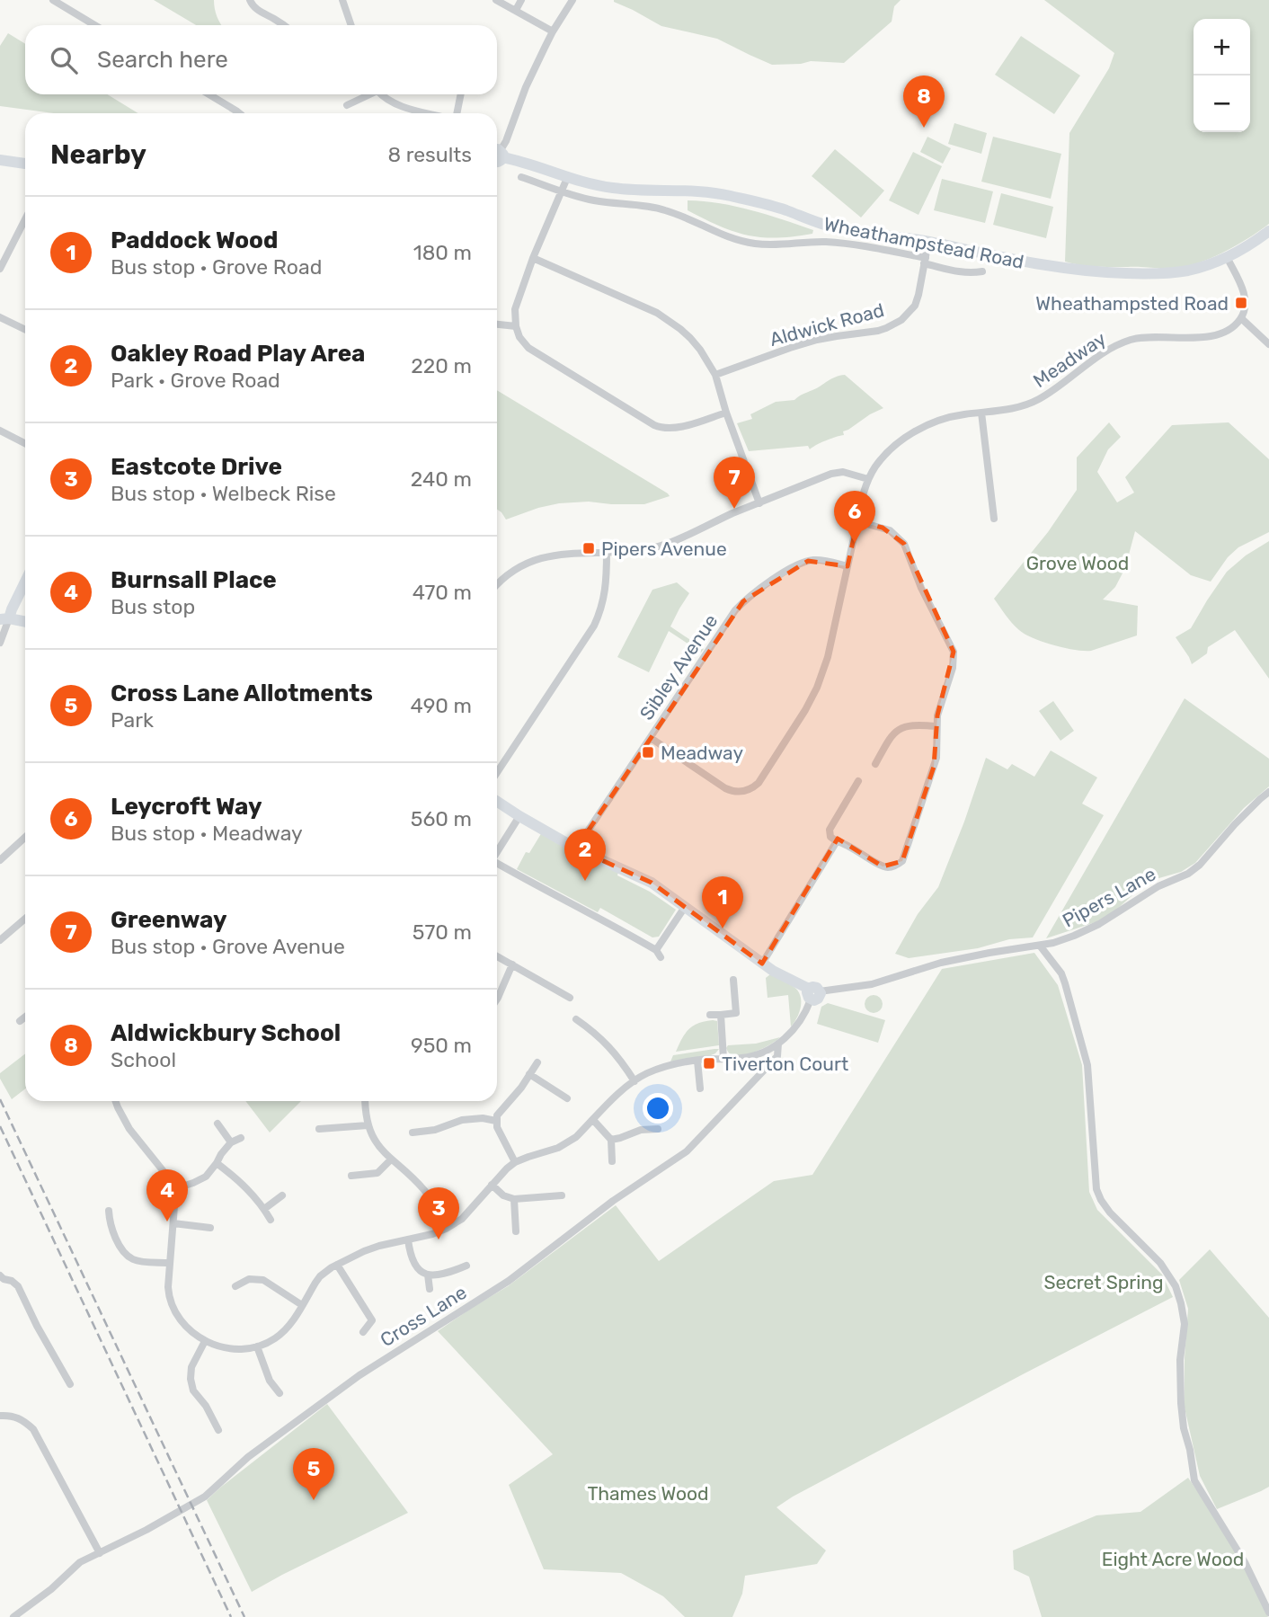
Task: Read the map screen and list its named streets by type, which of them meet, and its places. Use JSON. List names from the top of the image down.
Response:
{
  "streets": {
    "street": [
      "Wheathampstead Road",
      "Aldwick Road",
      "Meadway",
      "Sibley Avenue",
      "Pipers Lane",
      "Cross Lane"
    ]
  },
  "crossings": [
    ["Wheathampstead Road", "Aldwick Road"],
    ["Meadway", "Sibley Avenue"],
    ["Pipers Lane", "Cross Lane"]
  ],
  "parks": [
    "Grove Wood",
    "Secret Spring",
    "Thames Wood",
    "Eight Acre Wood"
  ],
  "places": {
    "transit": [
      "Wheathampsted Road",
      "Pipers Avenue",
      "Meadway",
      "Tiverton Court"
    ]
  },
  "page": {
    "map_buttons": ["+", "−"],
    "search": "Search here",
    "pins": [
      "8",
      "7",
      "6",
      "2",
      "1",
      "4",
      "3",
      "5"
    ],
    "heading": ["Nearby", "8 results"],
    "list": [
      {
        "mark": "1",
        "name": "Paddock Wood",
        "note": "Bus stop · Grove Road",
        "value": "180 m"
      },
      {
        "mark": "2",
        "name": "Oakley Road Play Area",
        "note": "Park · Grove Road",
        "value": "220 m"
      },
      {
        "mark": "3",
        "name": "Eastcote Drive",
        "note": "Bus stop · Welbeck Rise",
        "value": "240 m"
      },
      {
        "mark": "4",
        "name": "Burnsall Place",
        "note": "Bus stop",
        "value": "470 m"
      },
      {
        "mark": "5",
        "name": "Cross Lane Allotments",
        "note": "Park",
        "value": "490 m"
      },
      {
        "mark": "6",
        "name": "Leycroft Way",
        "note": "Bus stop · Meadway",
        "value": "560 m"
      },
      {
        "mark": "7",
        "name": "Greenway",
        "note": "Bus stop · Grove Avenue",
        "value": "570 m"
      },
      {
        "mark": "8",
        "name": "Aldwickbury School",
        "note": "School",
        "value": "950 m"
      }
    ]
  }
}
